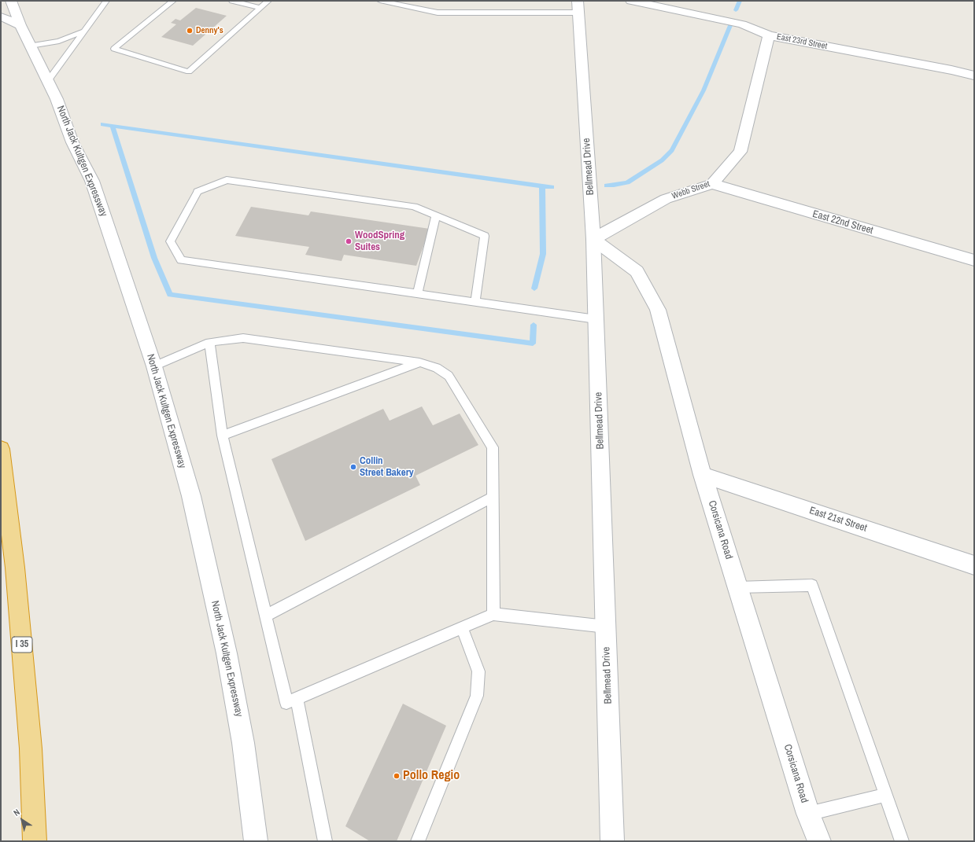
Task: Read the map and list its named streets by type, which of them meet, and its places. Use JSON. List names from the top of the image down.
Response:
{
  "streets": {
    "highway": ["I 35"],
    "main road": [
      "East 23rd Street",
      "North Jack Kultgen Expressway",
      "Bellmead Drive",
      "Webb Street",
      "East 22nd Street",
      "East 21st Street",
      "Corsicana Road"
    ]
  },
  "crossings": [
    ["East 23rd Street", "Webb Street"],
    ["Bellmead Drive", "Webb Street"],
    ["Bellmead Drive", "Corsicana Road"],
    ["Webb Street", "East 22nd Street"],
    ["Webb Street", "Corsicana Road"],
    ["East 21st Street", "Corsicana Road"]
  ],
  "places": [
    "Denny's",
    "WoodSpring Suites",
    "Collin Street Bakery",
    "Pollo Regio"
  ],
  "north": "top left"
}
